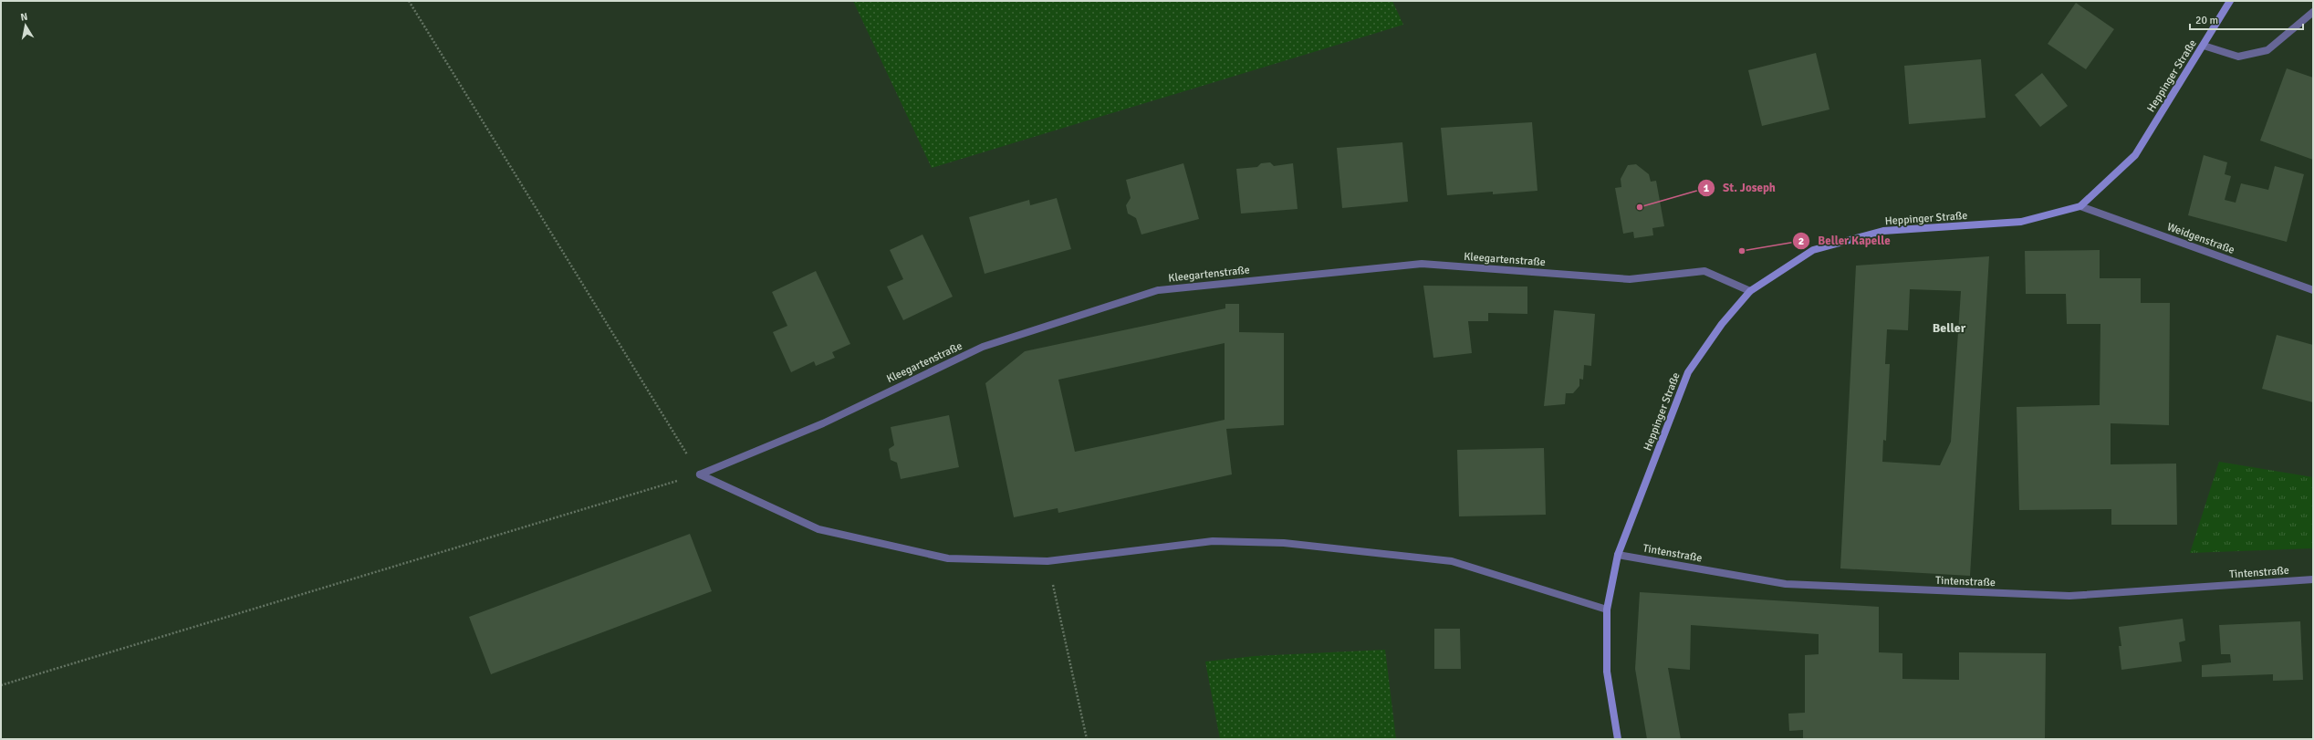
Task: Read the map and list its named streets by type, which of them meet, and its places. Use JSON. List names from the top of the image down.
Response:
{
  "streets": {
    "main road": ["Heppinger Straße"],
    "street": ["Weidgenstraße", "Kleegartenstraße", "Tintenstraße"]
  },
  "crossings": [
    ["Heppinger Straße", "Weidgenstraße"],
    ["Heppinger Straße", "Kleegartenstraße"],
    ["Heppinger Straße", "Tintenstraße"]
  ],
  "districts": ["Beller"],
  "places": ["St. Joseph", "Beller Kapelle"],
  "scale_bar": "20 m",
  "north": "top"
}
